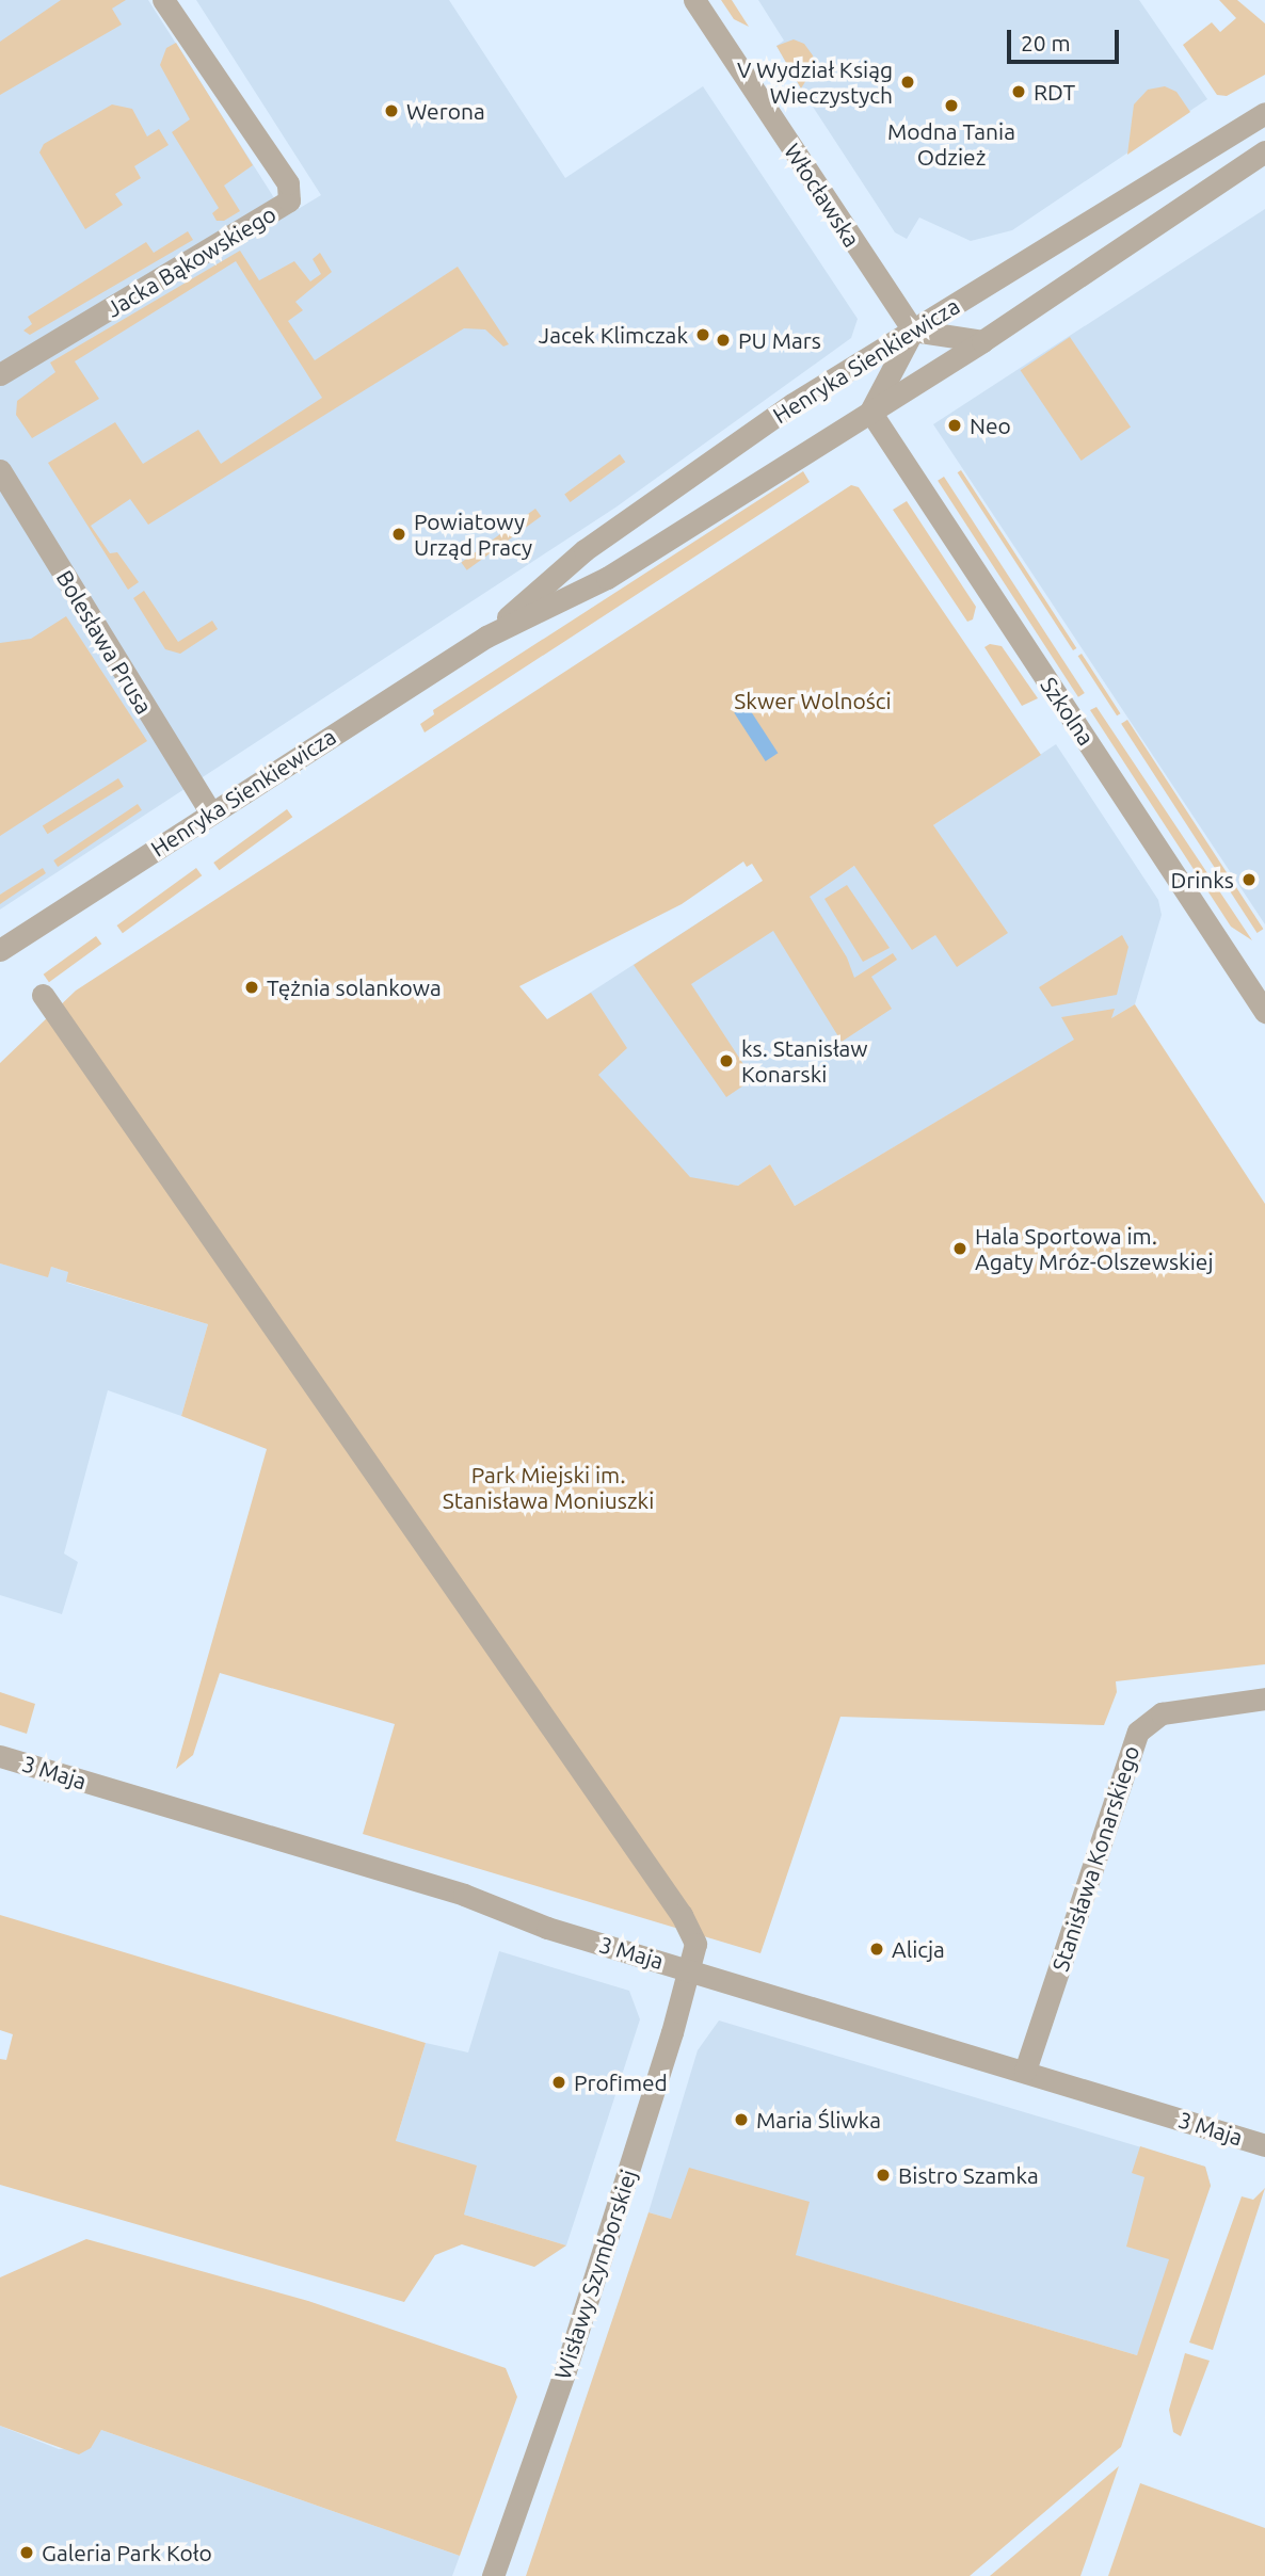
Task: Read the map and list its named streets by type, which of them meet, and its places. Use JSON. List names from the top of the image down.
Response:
{
  "streets": {
    "street": [
      "Włocławska",
      "Jacka Bąkowskiego",
      "Henryka Sienkiewicza",
      "Bolesława Prusa",
      "Szkolna",
      "3 Maja",
      "Stanisława Konarskiego",
      "Wisławy Szymborskiej"
    ]
  },
  "crossings": [
    ["Włocławska", "Henryka Sienkiewicza"],
    ["Henryka Sienkiewicza", "Bolesława Prusa"],
    ["Henryka Sienkiewicza", "Szkolna"],
    ["3 Maja", "Stanisława Konarskiego"],
    ["3 Maja", "Wisławy Szymborskiej"]
  ],
  "parks": ["Skwer Wolności", "Park Miejski im. Stanisława Moniuszki"],
  "places": [
    "V Wydział Ksiąg Wieczystych",
    "RDT",
    "Modna Tania Odzież",
    "Werona",
    "Jacek Klimczak",
    "PU Mars",
    "Neo",
    "Powiatowy Urząd Pracy",
    "Drinks",
    "Tężnia solankowa",
    "ks. Stanisław Konarski",
    "Hala Sportowa im. Agaty Mróz-Olszewskiej",
    "Alicja",
    "Profimed",
    "Maria Śliwka",
    "Bistro Szamka",
    "Galeria Park Koło"
  ],
  "scale_bar": "20 m"
}
